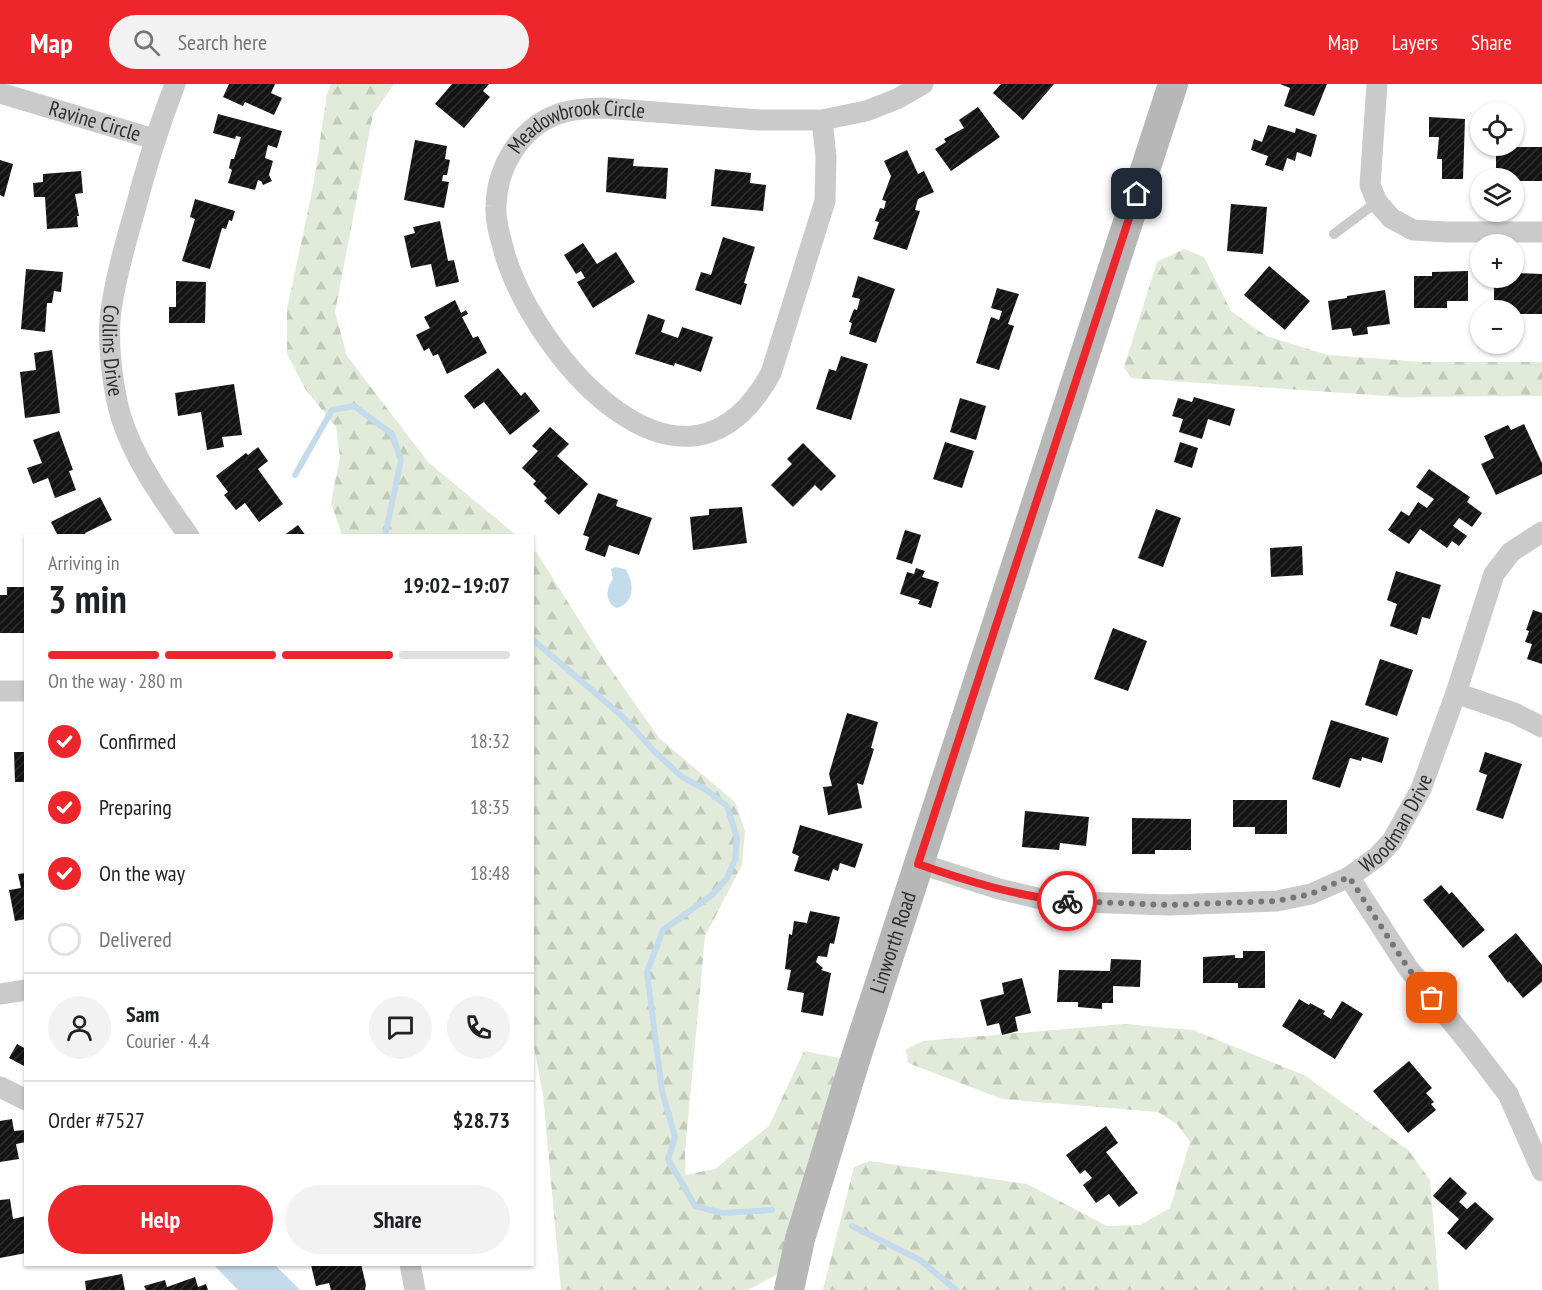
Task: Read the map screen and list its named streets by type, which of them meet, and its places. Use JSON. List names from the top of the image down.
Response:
{
  "streets": {
    "main road": ["Linworth Road"],
    "street": [
      "Ravine Circle",
      "Meadowbrook Circle",
      "Collins Drive",
      "Woodman Drive"
    ]
  },
  "crossings": [
    ["Ravine Circle", "Collins Drive"],
    ["Woodman Drive", "Linworth Road"]
  ],
  "page": {
    "header": "Map",
    "search": "Search here",
    "nav": ["Map", "Layers", "Share"],
    "map_buttons": ["+", "−"],
    "heading": ["3 min", "Arriving in", "19:02–19:07"],
    "panel": [
      "Sam",
      "Courier · 4.4",
      "Order #7527",
      "$28.73"
    ],
    "bar": "On the way · 280 m",
    "list": [
      ["Confirmed", "18:32"],
      ["Preparing", "18:35"],
      ["On the way", "18:48"],
      "Delivered"
    ],
    "buttons": ["Help", "Share"]
  }
}
